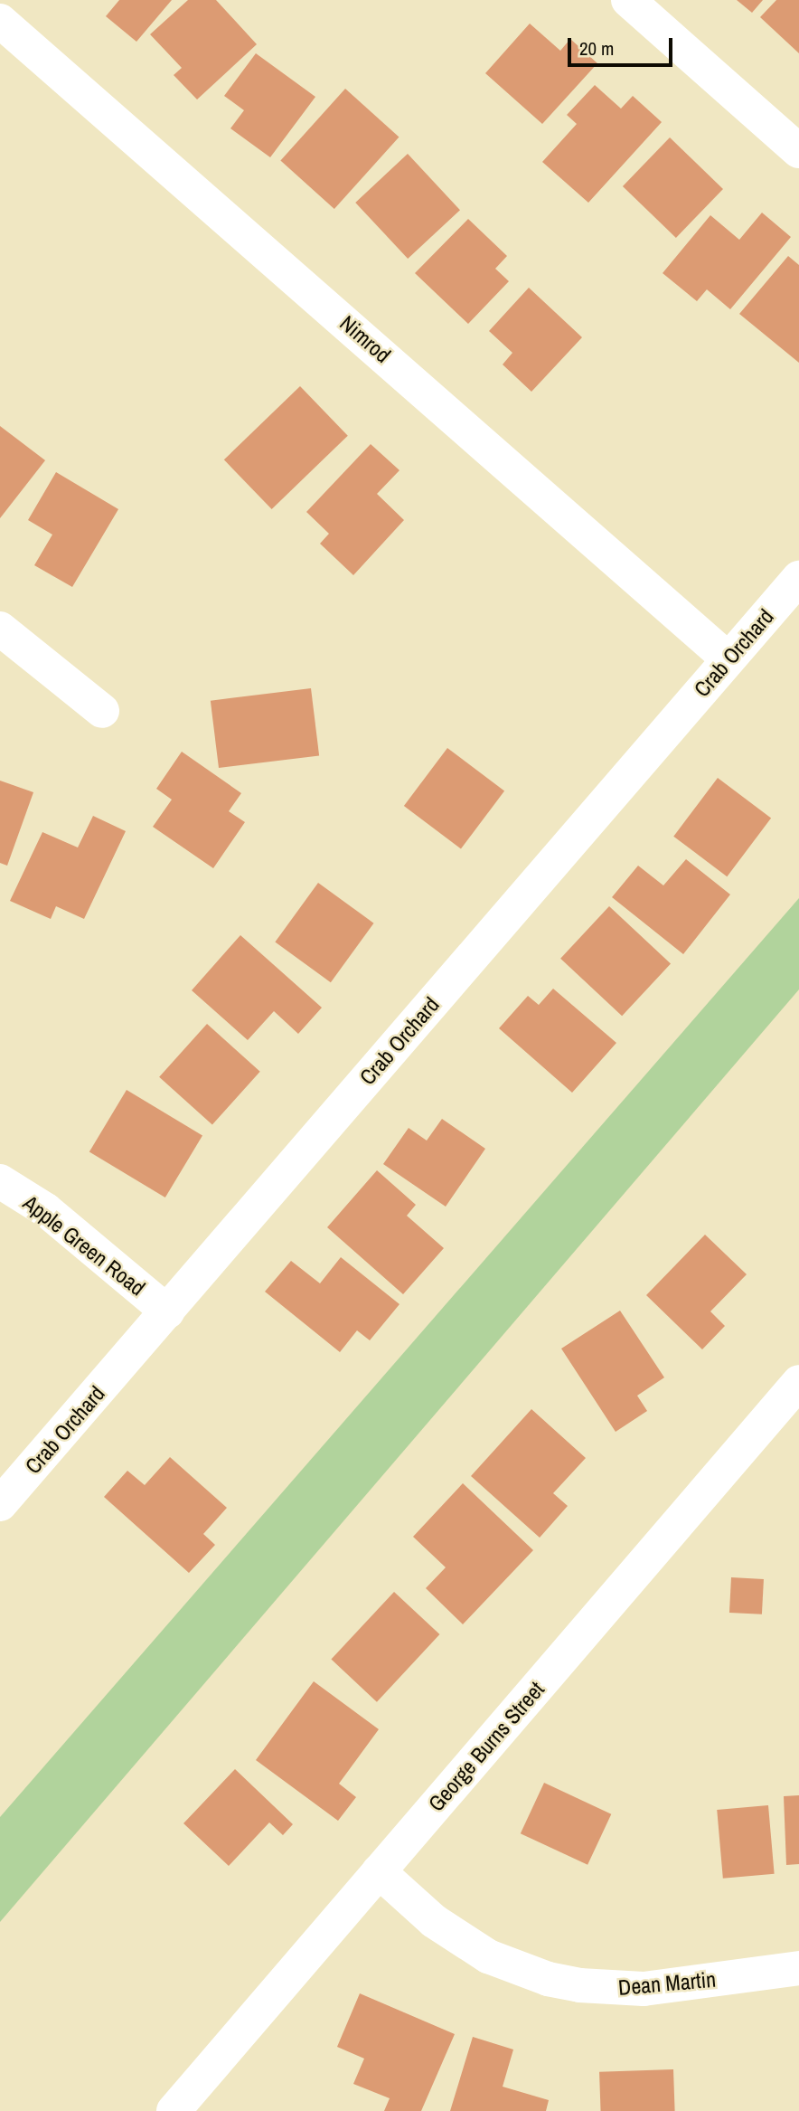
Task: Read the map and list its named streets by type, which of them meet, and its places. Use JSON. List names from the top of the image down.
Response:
{
  "streets": {
    "street": [
      "Nimrod",
      "Crab Orchard",
      "Apple Green Road",
      "George Burns Street",
      "Dean Martin"
    ]
  },
  "crossings": [
    ["Nimrod", "Crab Orchard"],
    ["Crab Orchard", "Apple Green Road"],
    ["George Burns Street", "Dean Martin"]
  ],
  "scale_bar": "20 m"
}
